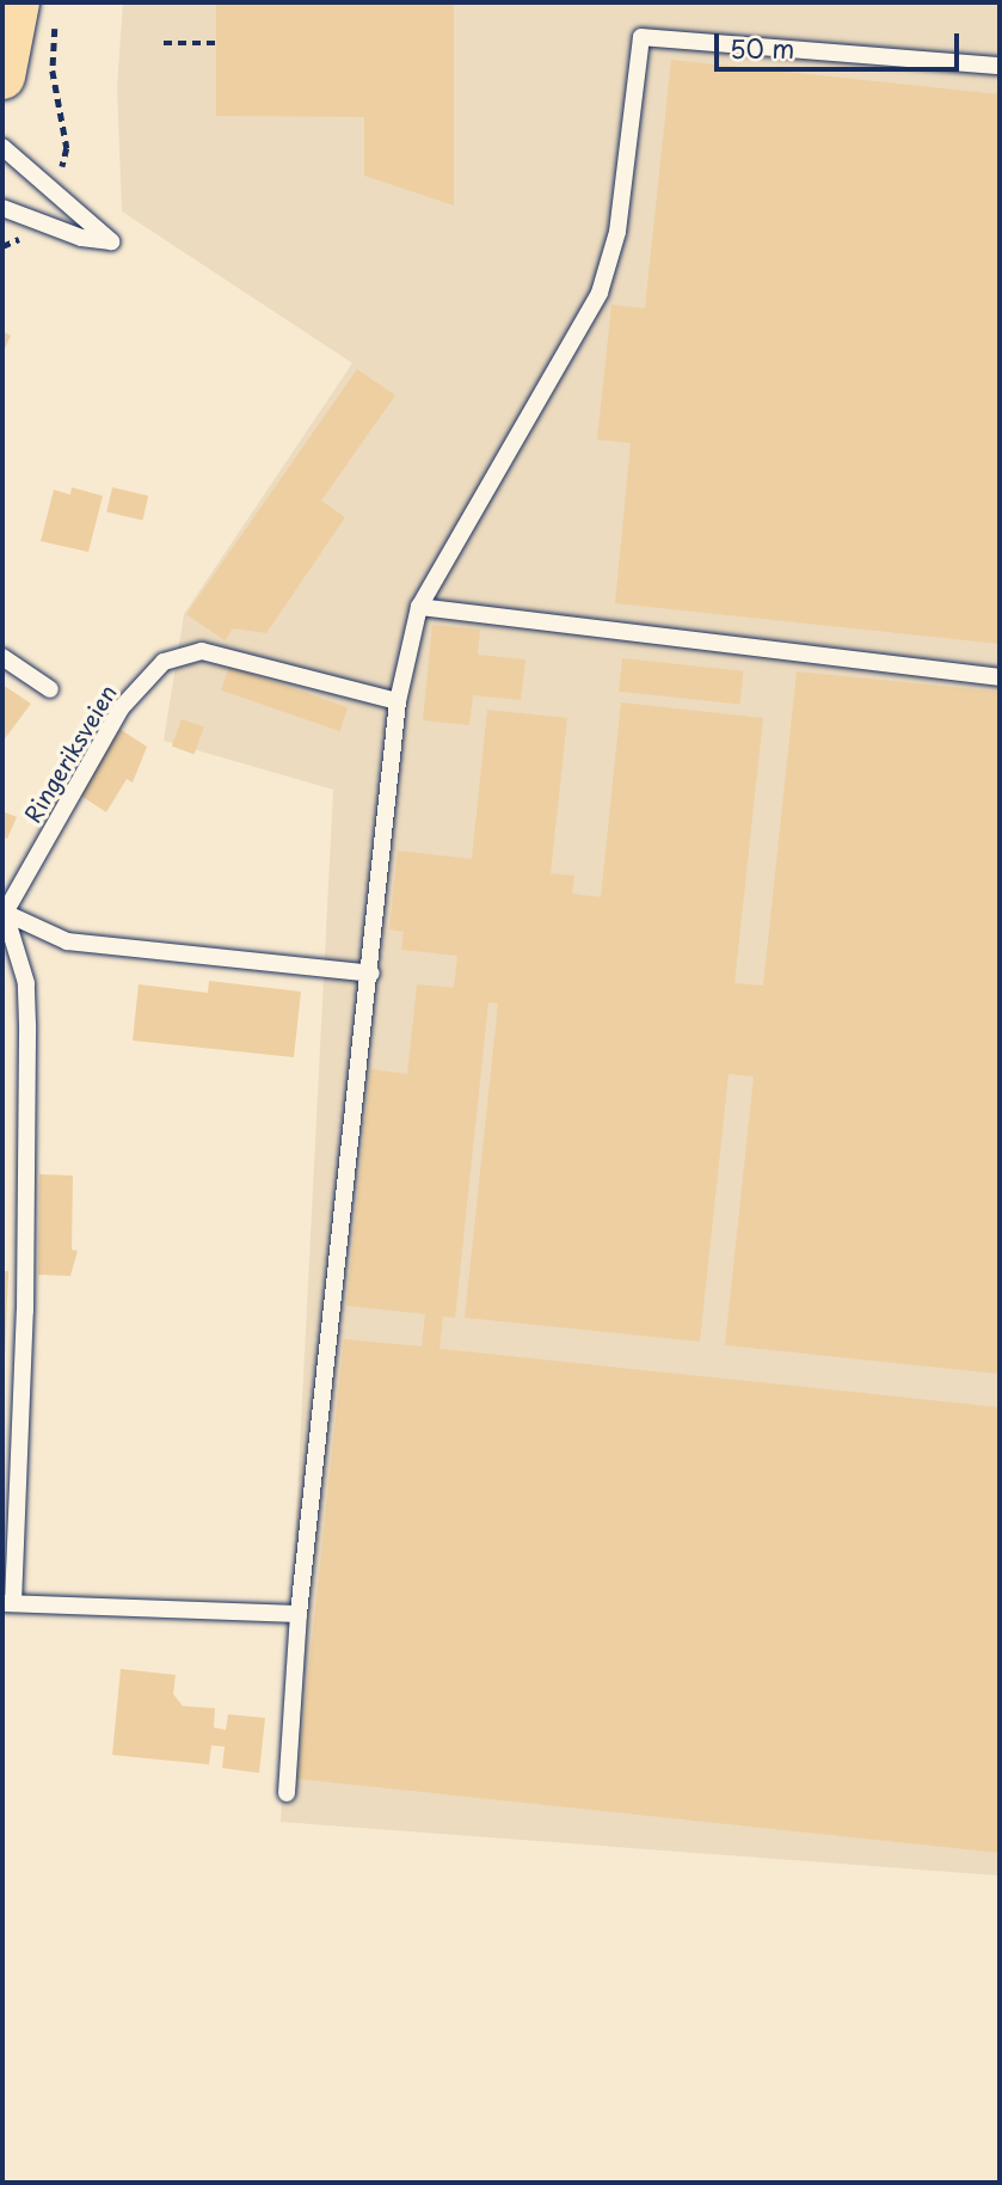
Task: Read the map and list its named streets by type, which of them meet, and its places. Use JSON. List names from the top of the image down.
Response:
{
  "streets": {
    "lane": ["Ringeriksveien"]
  },
  "scale_bar": "50 m"
}
